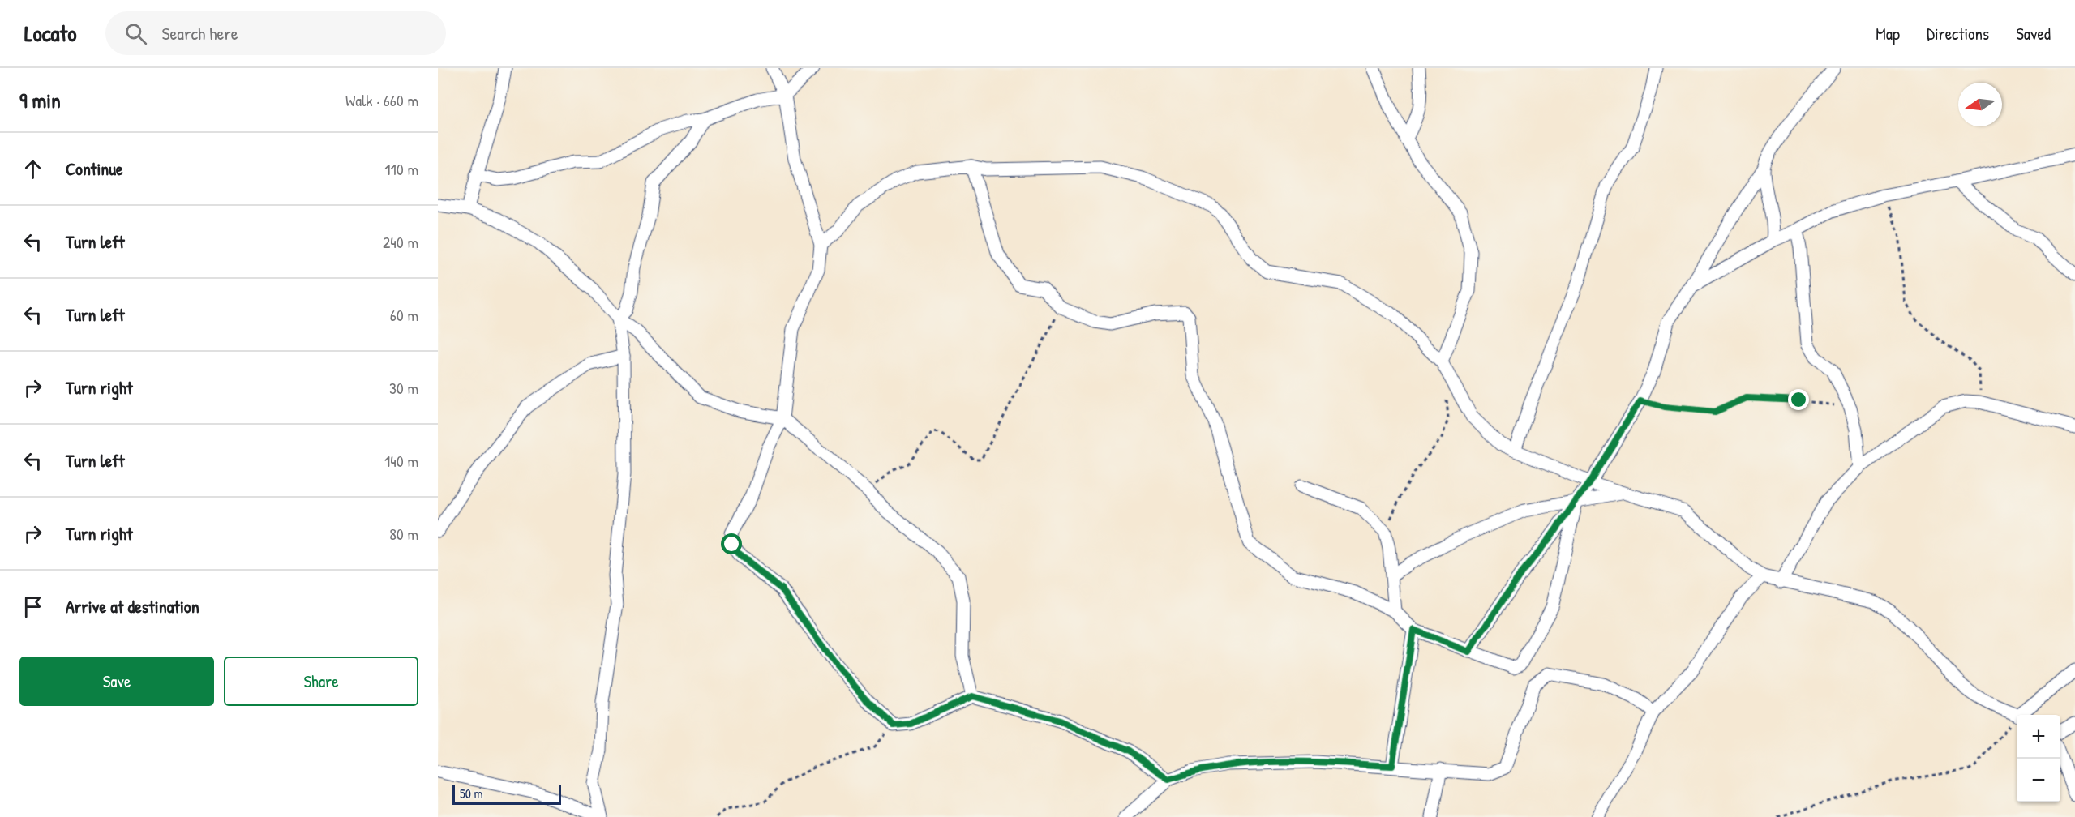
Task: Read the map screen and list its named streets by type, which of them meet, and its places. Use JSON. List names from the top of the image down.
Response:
{
  "scale_bar": "50 m",
  "north": "left",
  "page": {
    "header": "Locato",
    "search": "Search here",
    "nav": ["Map", "Directions", "Saved"],
    "heading": ["9 min", "Walk · 660 m"],
    "list": [
      ["Continue", "110 m"],
      ["Turn left", "240 m"],
      ["Turn left", "60 m"],
      ["Turn right", "30 m"],
      ["Turn left", "140 m"],
      ["Turn right", "80 m"],
      "Arrive at destination"
    ],
    "buttons": ["Save", "Share"],
    "map_buttons": ["+", "−"],
    "scale": "50 m"
  }
}
